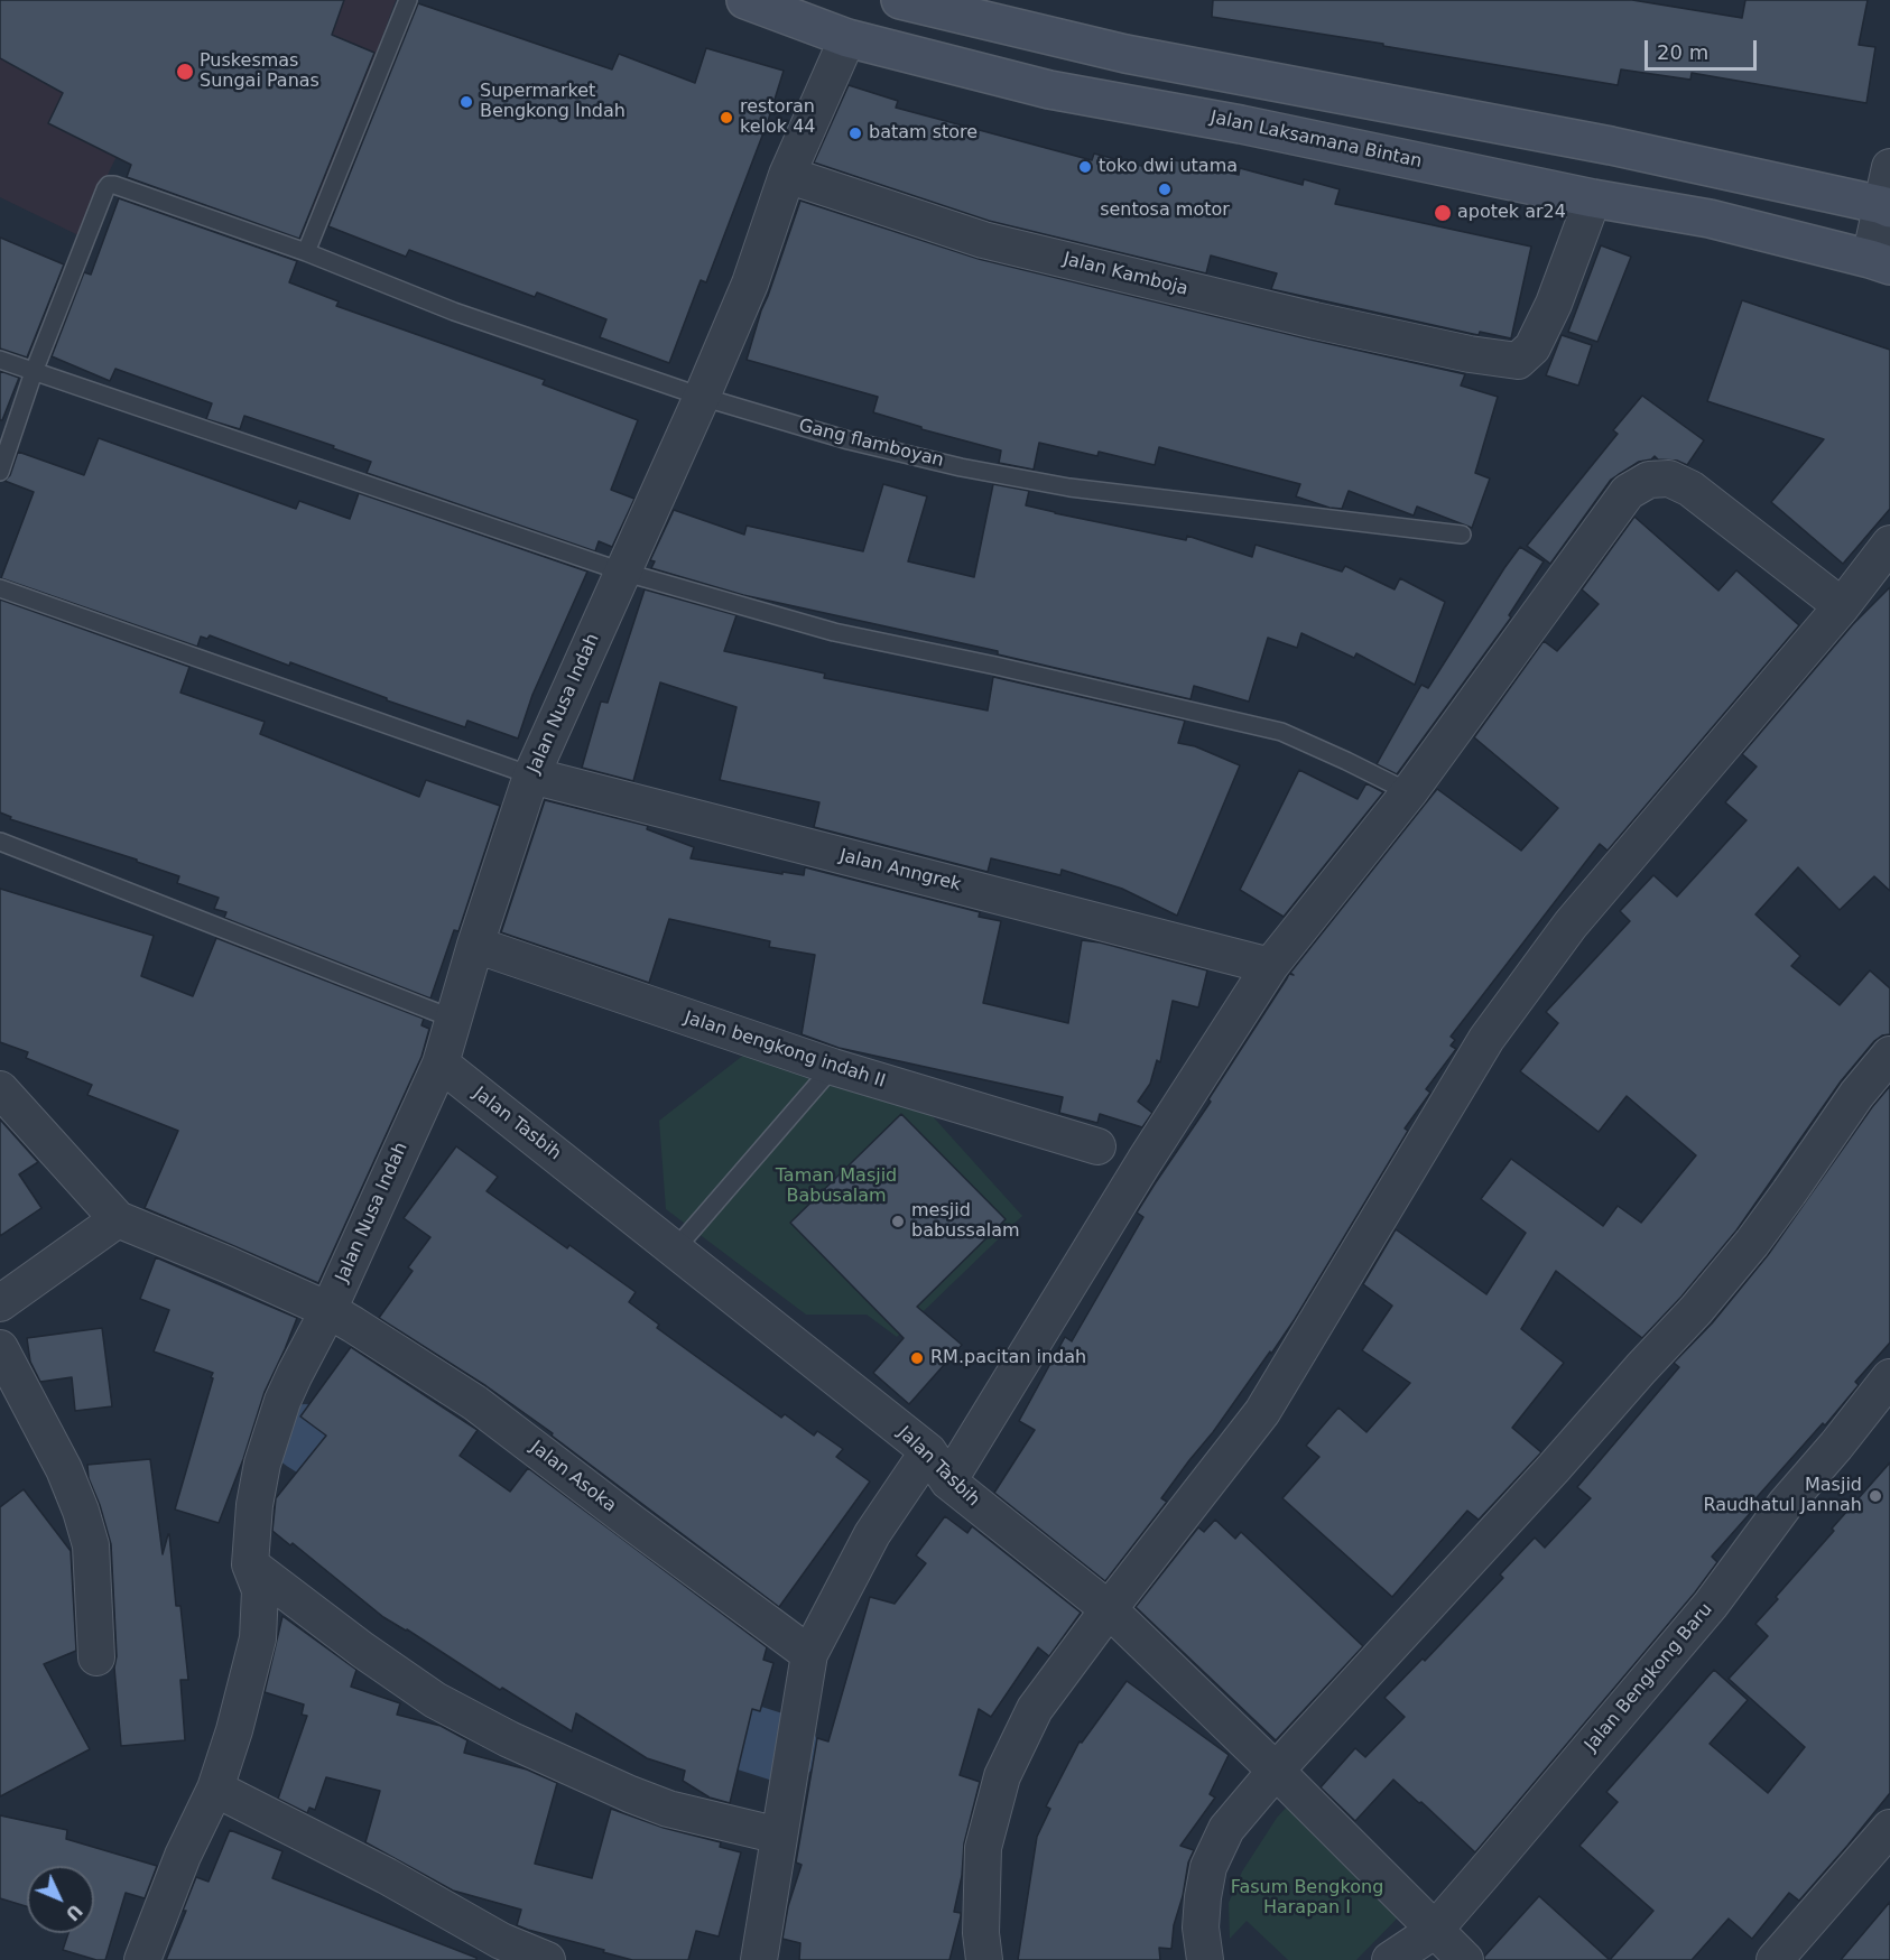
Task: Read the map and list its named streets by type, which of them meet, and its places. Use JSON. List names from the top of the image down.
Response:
{
  "streets": {
    "main road": ["Jalan Laksamana Bintan"],
    "street": [
      "Jalan Kamboja",
      "Jalan Nusa Indah",
      "Jalan Anngrek",
      "Jalan bengkong indah II",
      "Jalan Tasbih",
      "Jalan Asoka",
      "Jalan Bengkong Baru"
    ],
    "lane": ["Gang flamboyan"]
  },
  "crossings": [
    ["Jalan Laksamana Bintan", "Jalan Kamboja"],
    ["Jalan Laksamana Bintan", "Jalan Nusa Indah"],
    ["Jalan Kamboja", "Jalan Nusa Indah"],
    ["Gang flamboyan", "Jalan Nusa Indah"],
    ["Jalan Nusa Indah", "Jalan Anngrek"],
    ["Jalan Nusa Indah", "Jalan bengkong indah II"],
    ["Jalan Nusa Indah", "Jalan Tasbih"],
    ["Jalan Nusa Indah", "Jalan Asoka"],
    ["Jalan Tasbih", "Jalan Bengkong Baru"]
  ],
  "parks": ["Taman Masjid Babusalam", "Fasum Bengkong Harapan I"],
  "places": [
    "Puskesmas Sungai Panas",
    "Supermarket Bengkong Indah",
    "restoran kelok 44",
    "batam store",
    "toko dwi utama",
    "sentosa motor",
    "apotek ar24",
    "mesjid babussalam",
    "RM.pacitan indah",
    "Masjid Raudhatul Jannah"
  ],
  "scale_bar": "20 m",
  "north": "bottom right"
}
